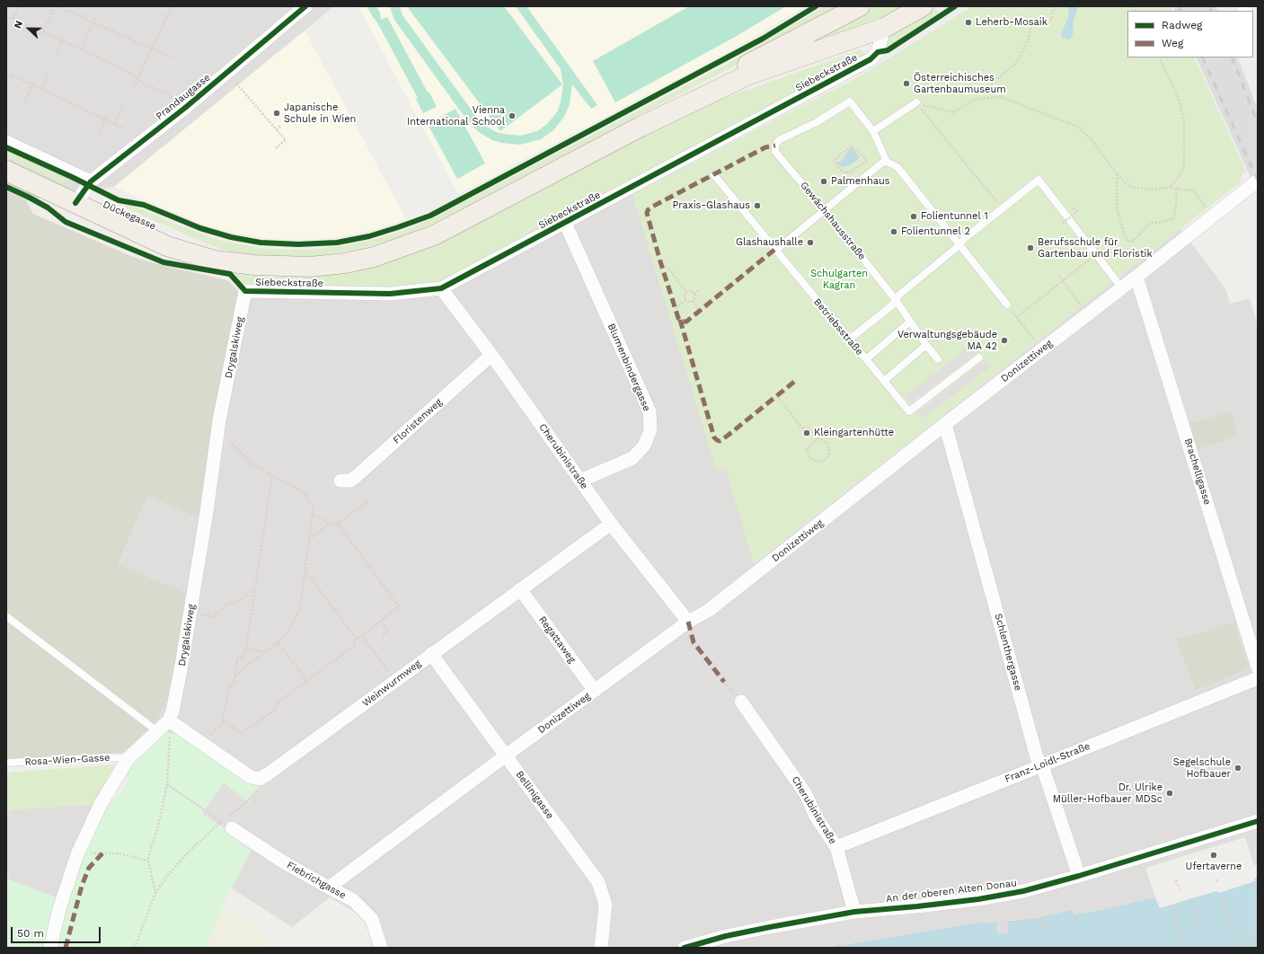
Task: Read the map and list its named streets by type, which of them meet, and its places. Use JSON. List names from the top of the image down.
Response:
{
  "streets": {
    "main road": ["Siebeckstraße", "Dückegasse"],
    "street": [
      "Prandaugasse",
      "Drygalskiweg",
      "Donizettiweg",
      "Blumenbindergasse",
      "Floristenweg",
      "Cherubinistraße",
      "Brachelligasse",
      "Regattaweg",
      "Schlenthergasse",
      "Weinwurmweg",
      "Franz-Loidl-Straße",
      "Bellinigasse",
      "Fiebrichgasse",
      "An der oberen Alten Donau"
    ],
    "lane": ["Gewächshausstraße", "Betriebsstraße", "Rosa-Wien-Gasse"]
  },
  "crossings": [
    ["Siebeckstraße", "Dückegasse"],
    ["Siebeckstraße", "Drygalskiweg"],
    ["Siebeckstraße", "Blumenbindergasse"],
    ["Siebeckstraße", "Cherubinistraße"],
    ["Prandaugasse", "Dückegasse"],
    ["Drygalskiweg", "Weinwurmweg"],
    ["Drygalskiweg", "Rosa-Wien-Gasse"],
    ["Donizettiweg", "Cherubinistraße"],
    ["Donizettiweg", "Brachelligasse"],
    ["Donizettiweg", "Regattaweg"],
    ["Donizettiweg", "Schlenthergasse"],
    ["Donizettiweg", "Bellinigasse"],
    ["Donizettiweg", "Fiebrichgasse"],
    ["Blumenbindergasse", "Cherubinistraße"],
    ["Floristenweg", "Cherubinistraße"],
    ["Cherubinistraße", "Weinwurmweg"],
    ["Cherubinistraße", "Franz-Loidl-Straße"],
    ["Cherubinistraße", "An der oberen Alten Donau"],
    ["Regattaweg", "Weinwurmweg"],
    ["Schlenthergasse", "Franz-Loidl-Straße"],
    ["Schlenthergasse", "An der oberen Alten Donau"],
    ["Weinwurmweg", "Bellinigasse"]
  ],
  "parks": ["Schulgarten Kagran"],
  "places": [
    "Leherb-Mosaik",
    "Österreichisches Gartenbaumuseum",
    "Japanische Schule in Wien",
    "Vienna International School",
    "Palmenhaus",
    "Praxis-Glashaus",
    "Folientunnel 1",
    "Folientunnel 2",
    "Glashaushalle",
    "Berufsschule für Gartenbau und Floristik",
    "Verwaltungsgebäude MA 42",
    "Kleingartenhütte",
    "Segelschule Hofbauer",
    "Dr. Ulrike Müller-Hofbauer MDSc",
    "Ufertaverne"
  ],
  "legend": ["Radweg", "Weg"],
  "scale_bar": "50 m",
  "north": "left"
}
